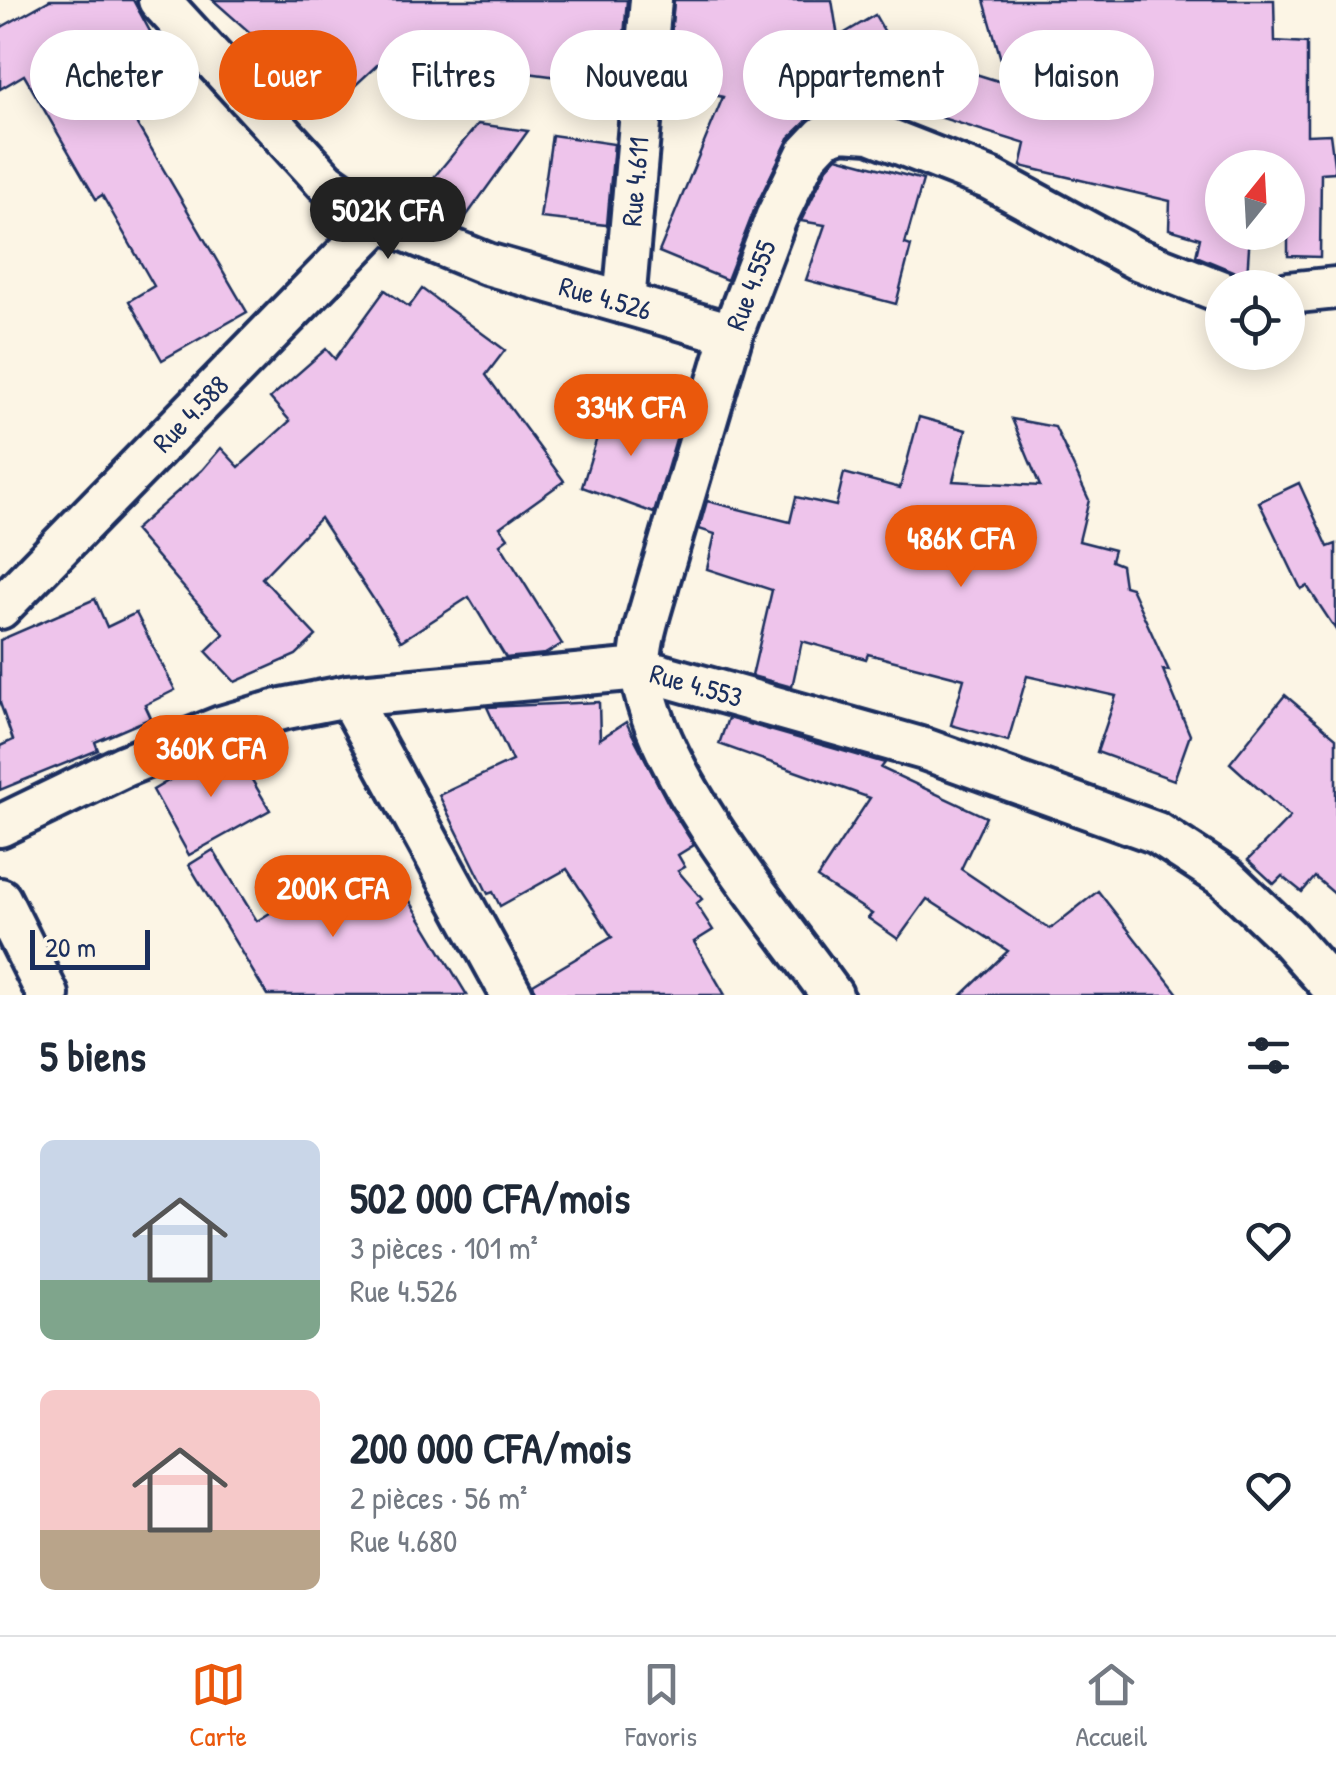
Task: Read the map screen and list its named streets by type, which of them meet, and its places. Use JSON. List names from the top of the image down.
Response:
{
  "streets": {
    "street": [
      "Rue 4.611",
      "Rue 4.555",
      "Rue 4.526",
      "Rue 4.588",
      "Rue 4.553"
    ]
  },
  "crossings": [
    ["Rue 4.611", "Rue 4.526"],
    ["Rue 4.555", "Rue 4.526"],
    ["Rue 4.555", "Rue 4.553"],
    ["Rue 4.526", "Rue 4.588"]
  ],
  "scale_bar": "20 m",
  "north": "top",
  "page": {
    "chip": [
      "Acheter",
      "Louer",
      "Filtres",
      "Nouveau",
      "Appartement",
      "Maison"
    ],
    "price": [
      "502K CFA",
      "334K CFA",
      "486K CFA",
      "360K CFA",
      "200K CFA"
    ],
    "scale": "20 m",
    "heading": "5 biens",
    "list": [
      {
        "name": "502 000 CFA/mois",
        "note": "3 pièces · 101 m² · Rue 4.526"
      },
      {
        "name": "200 000 CFA/mois",
        "note": "2 pièces · 56 m² · Rue 4.680"
      }
    ],
    "tabs": ["Carte", "Favoris", "Accueil"]
  }
}
